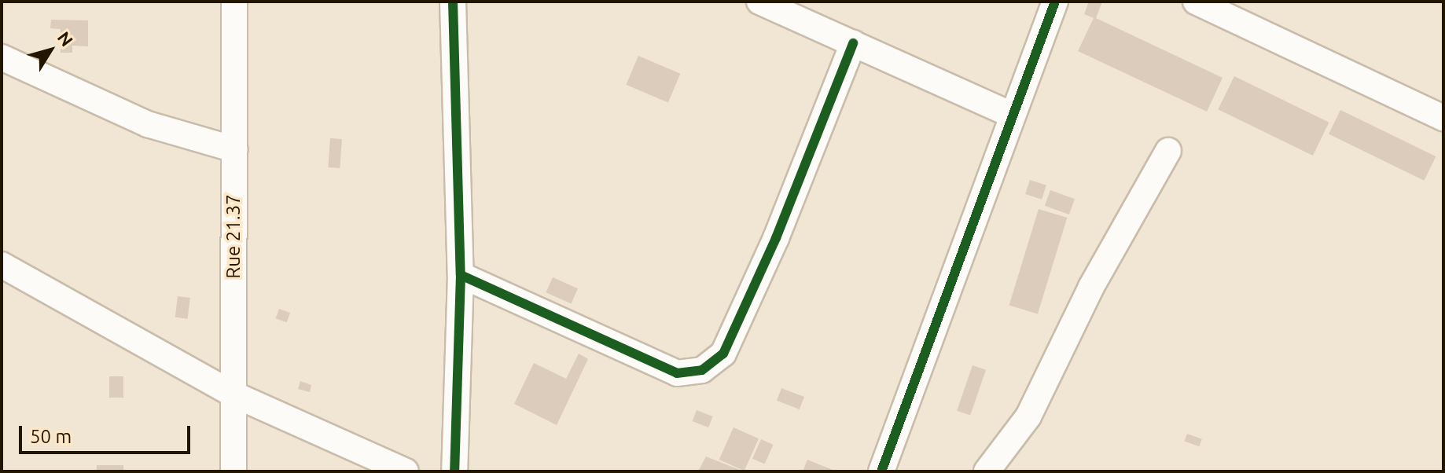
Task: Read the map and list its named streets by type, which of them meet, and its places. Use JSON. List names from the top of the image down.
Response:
{
  "streets": {
    "street": ["Rue 21.37"]
  },
  "scale_bar": "50 m",
  "north": "top right"
}
